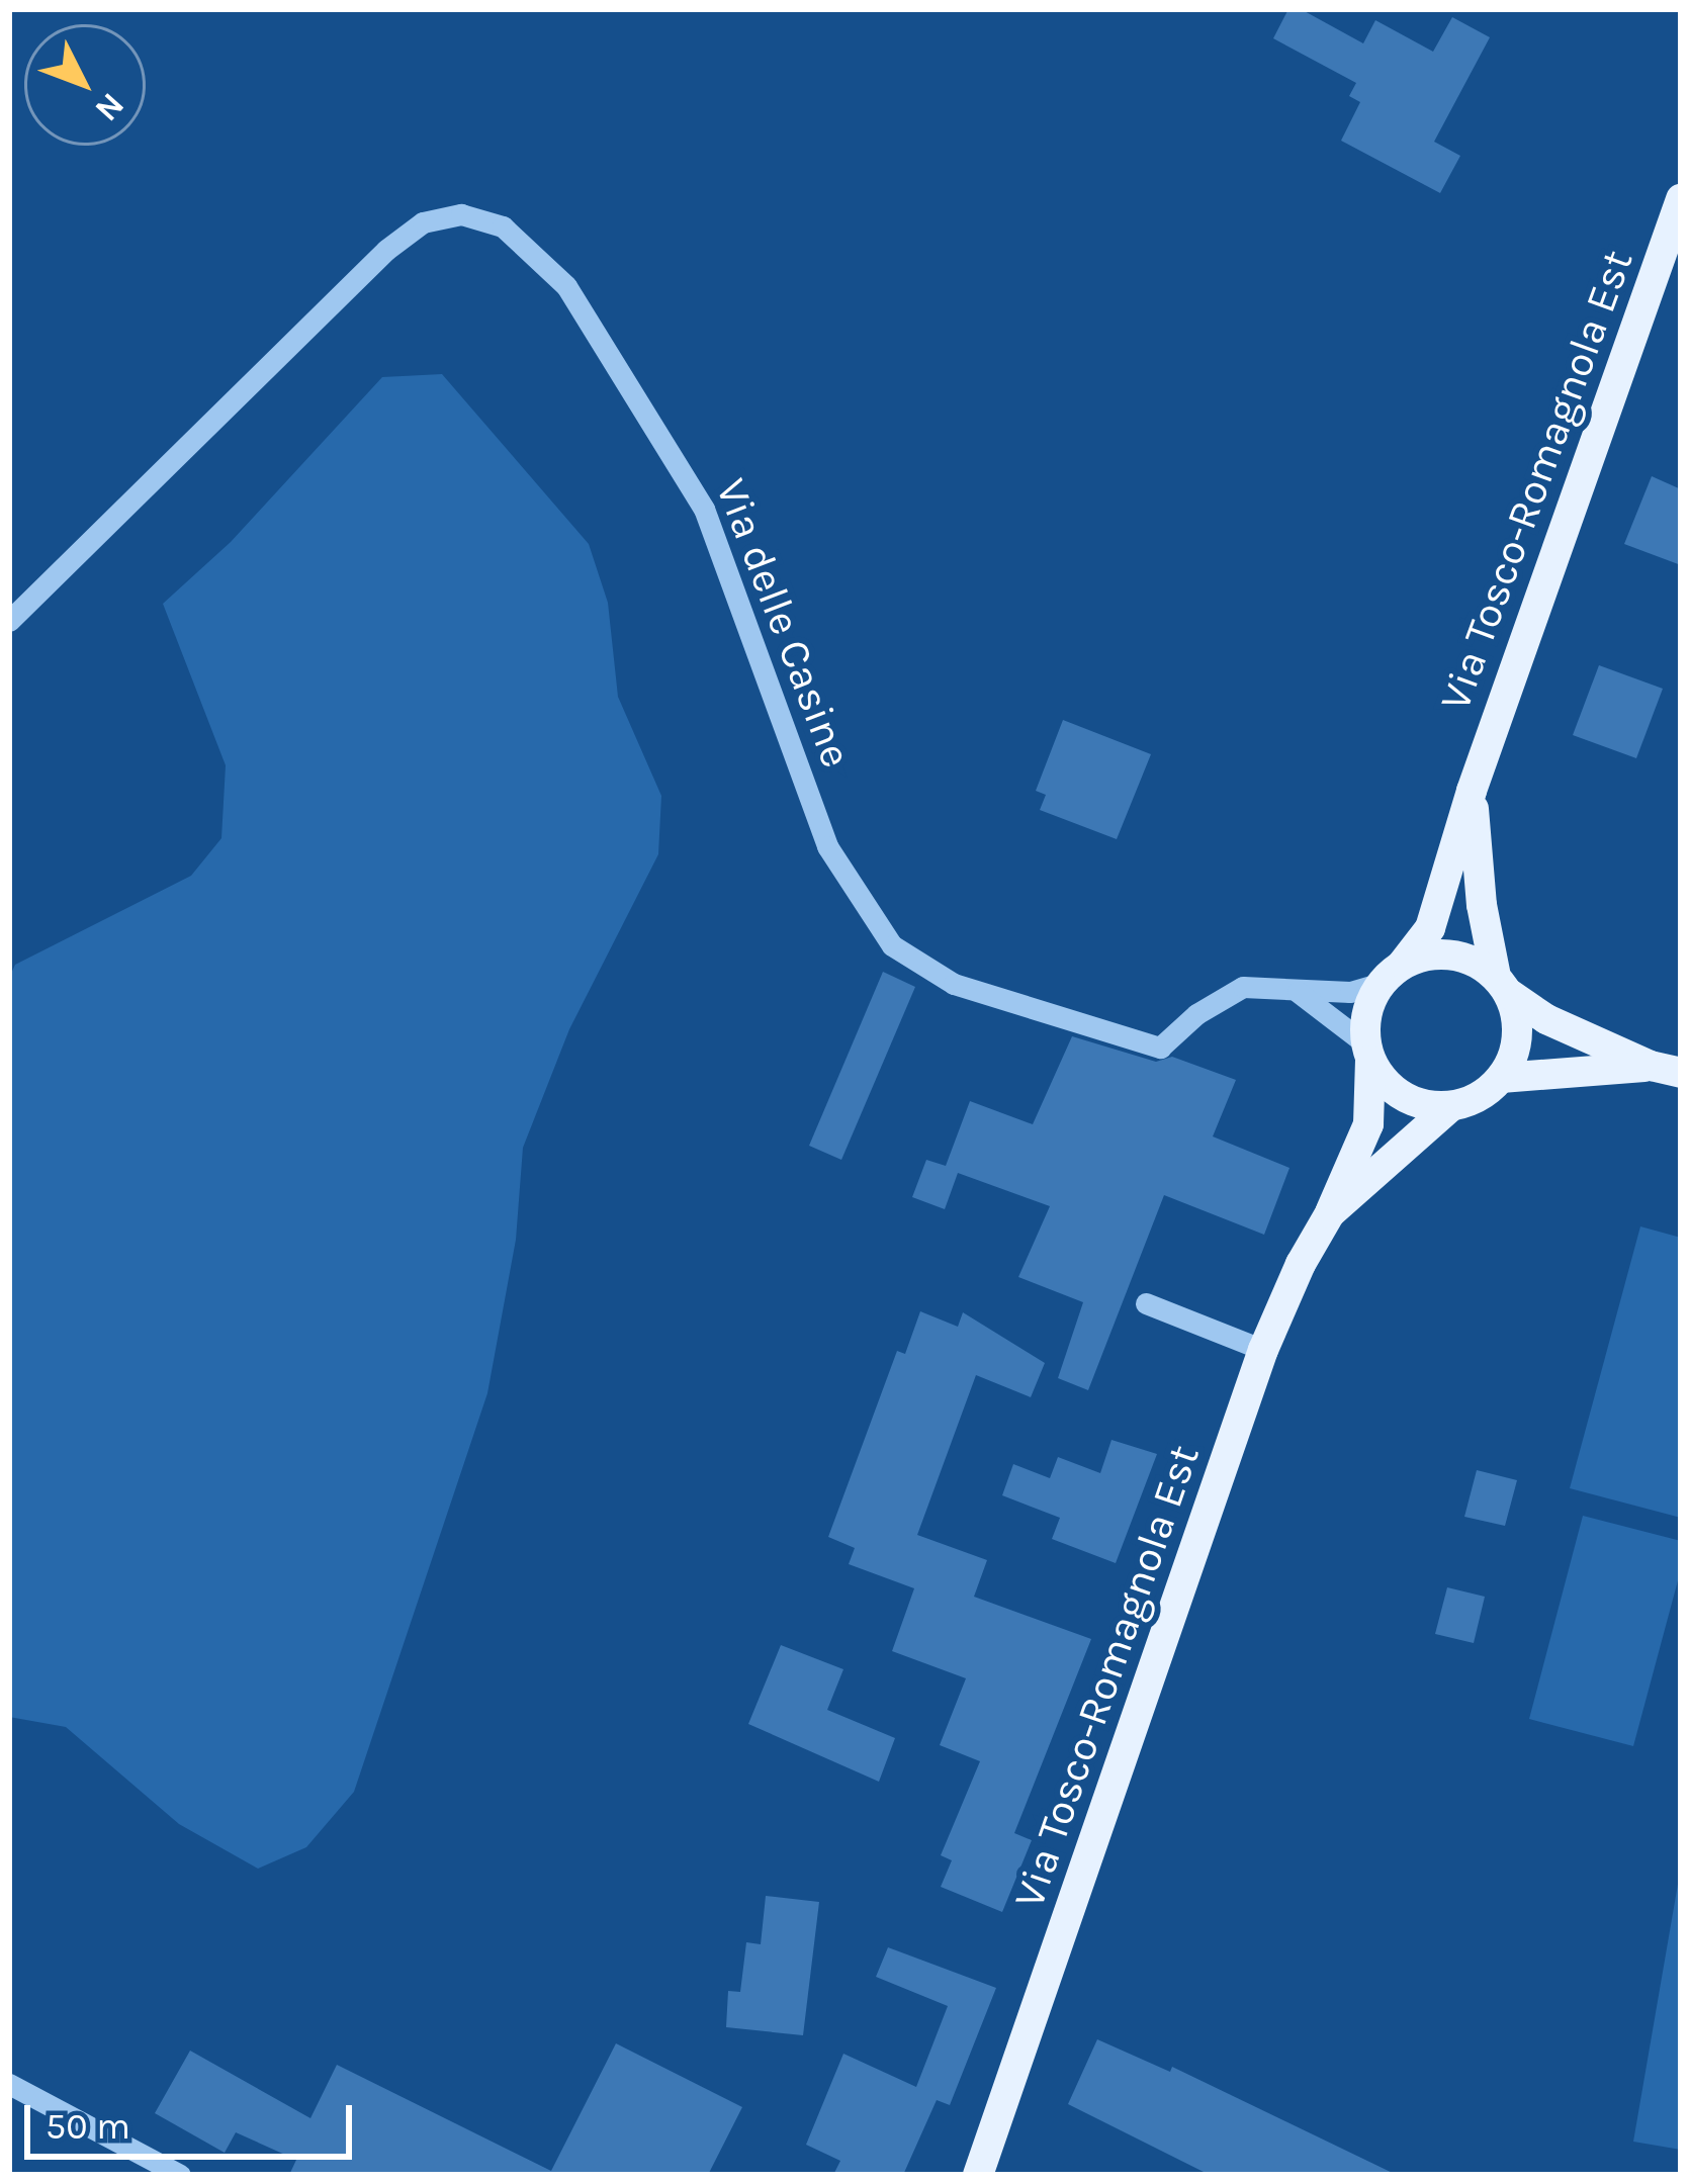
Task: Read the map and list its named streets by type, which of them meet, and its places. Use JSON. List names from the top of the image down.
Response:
{
  "streets": {
    "main road": ["Via Tosco-Romagnola Est"],
    "street": ["Via delle Casine"]
  },
  "scale_bar": "50 m",
  "north": "bottom right"
}
